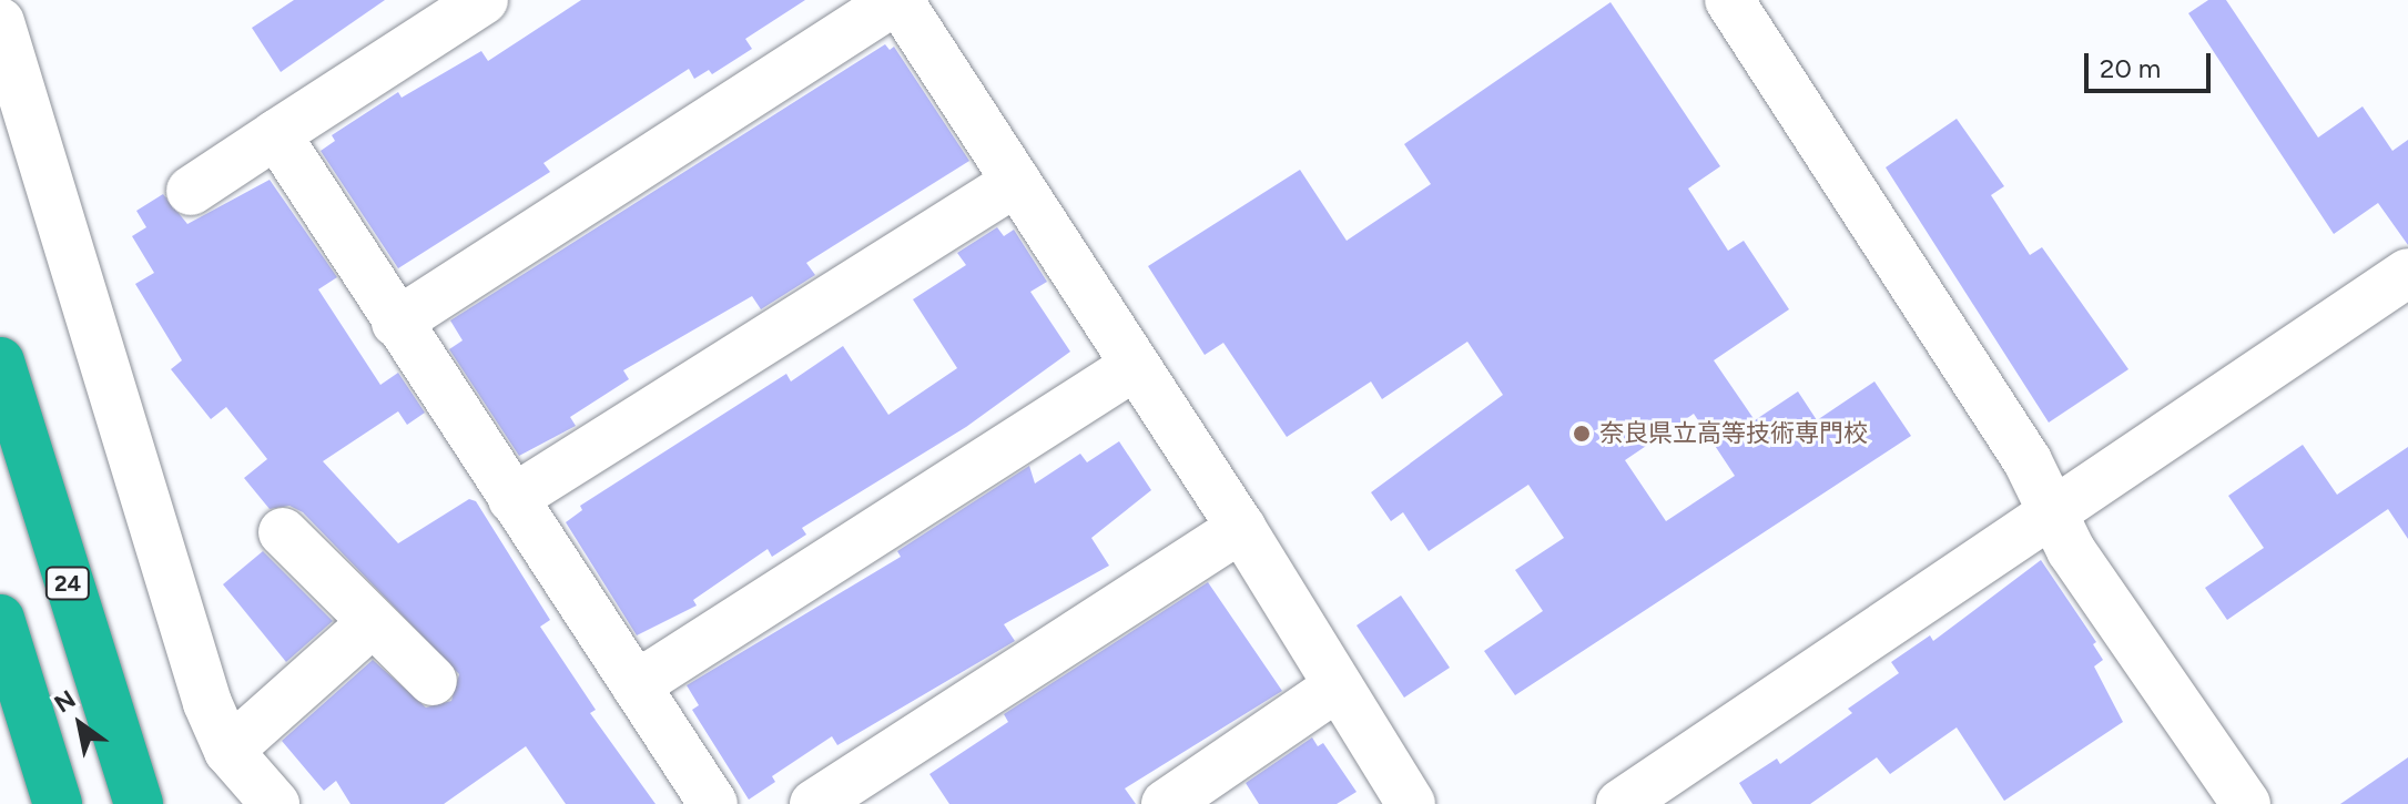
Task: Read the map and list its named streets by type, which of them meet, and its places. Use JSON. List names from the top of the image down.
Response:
{
  "streets": {
    "highway": ["24"]
  },
  "places": ["奈良県立高等技術専門校"],
  "scale_bar": "20 m",
  "north": "top left"
}
